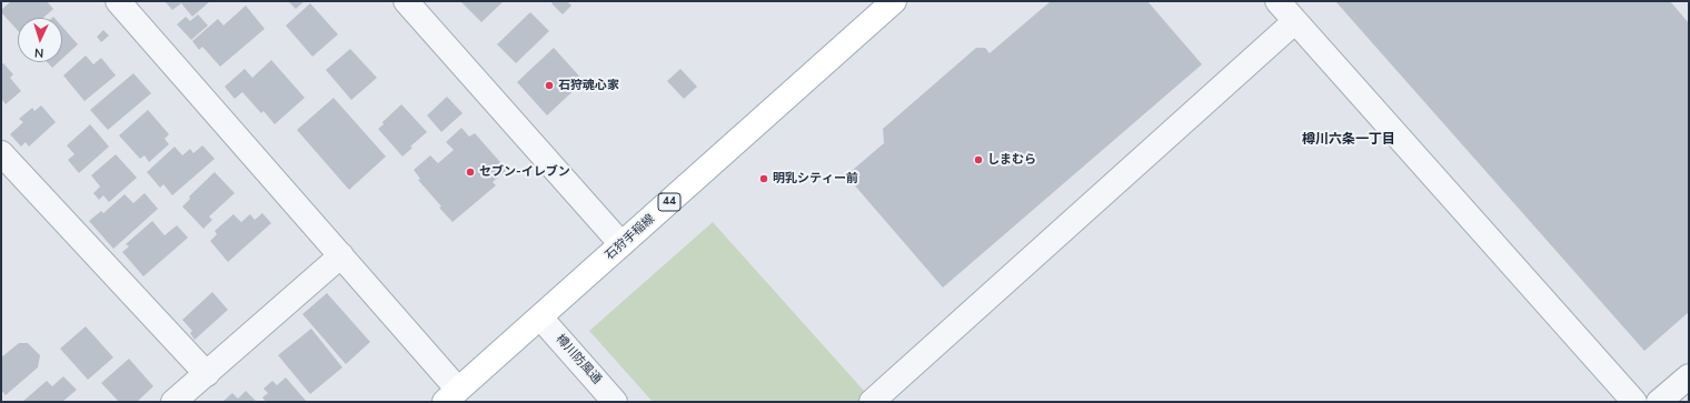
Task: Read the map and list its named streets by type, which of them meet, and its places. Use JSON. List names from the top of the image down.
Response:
{
  "streets": {
    "main road": ["44", "石狩手稲線"],
    "street": ["樽川防風通"]
  },
  "crossings": [
    ["石狩手稲線", "樽川防風通"]
  ],
  "districts": ["樽川六条一丁目"],
  "places": [
    "石狩魂心家",
    "しまむら",
    "セブン-イレブン",
    "明乳シティー前"
  ],
  "north": "bottom"
}
